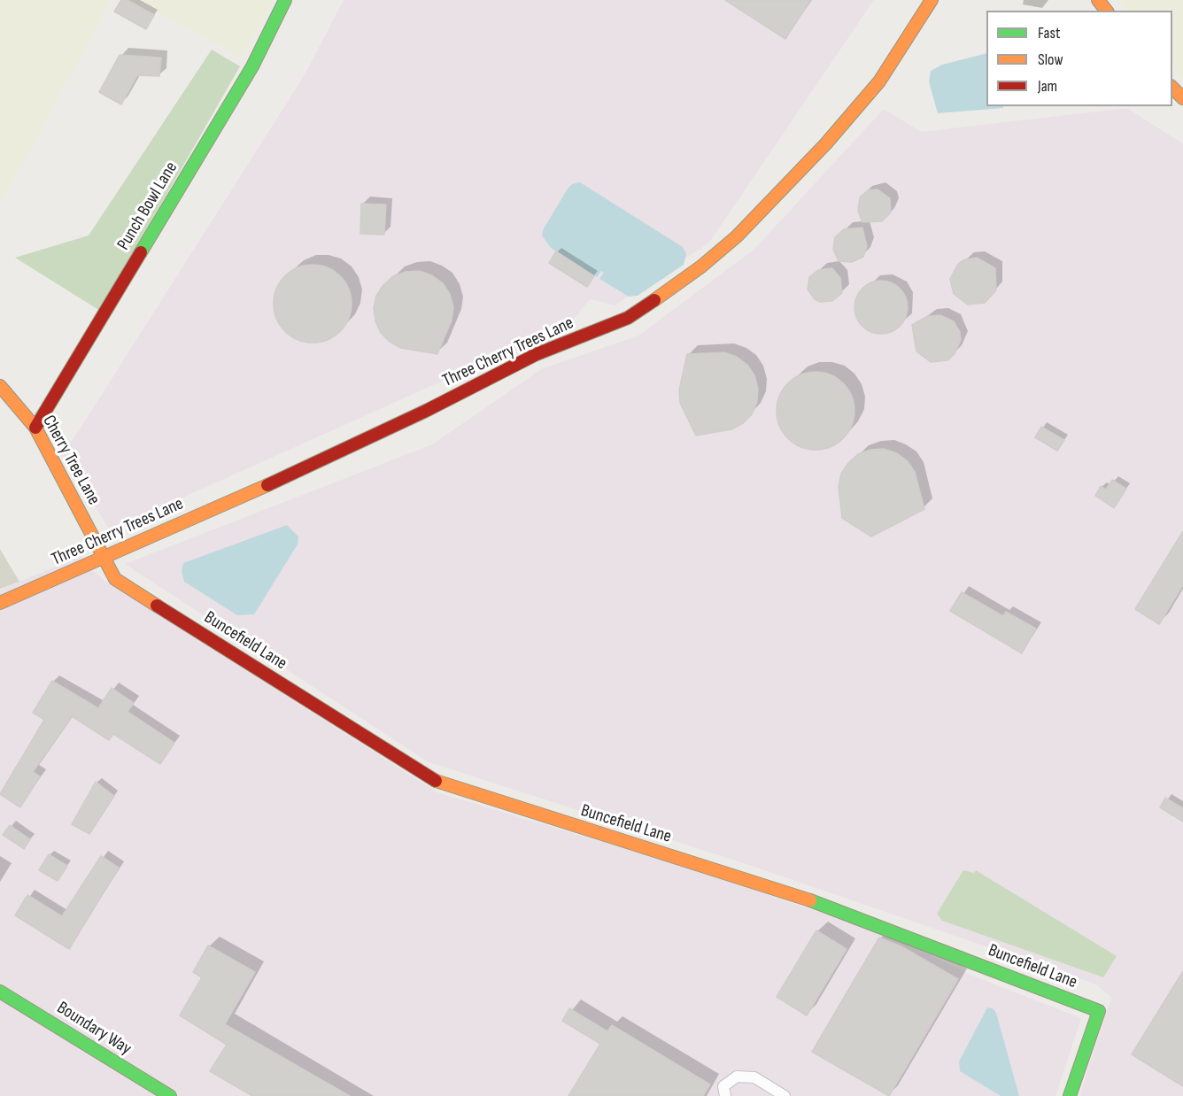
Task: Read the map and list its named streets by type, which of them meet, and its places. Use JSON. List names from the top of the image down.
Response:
{
  "streets": {
    "street": [
      "Punch Bowl Lane",
      "Three Cherry Trees Lane",
      "Cherry Tree Lane",
      "Buncefield Lane",
      "Boundary Way"
    ]
  },
  "crossings": [
    ["Punch Bowl Lane", "Cherry Tree Lane"],
    ["Three Cherry Trees Lane", "Cherry Tree Lane"],
    ["Three Cherry Trees Lane", "Buncefield Lane"],
    ["Cherry Tree Lane", "Buncefield Lane"]
  ],
  "legend": ["Fast", "Slow", "Jam"]
}
